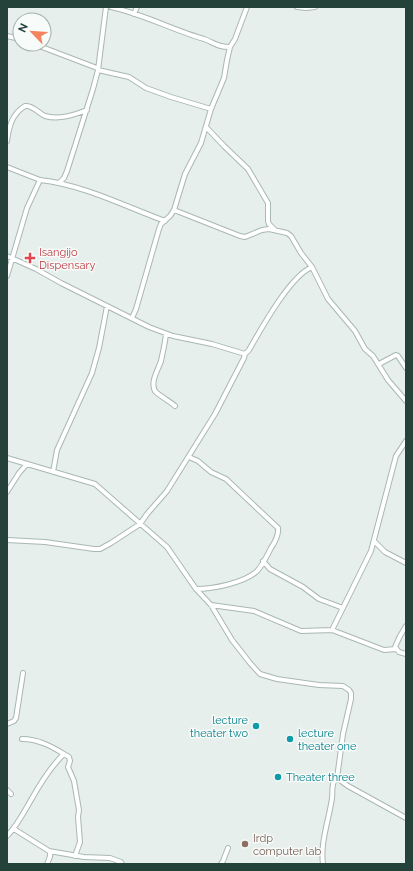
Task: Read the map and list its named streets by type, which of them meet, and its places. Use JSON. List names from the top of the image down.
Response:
{
  "places": {
    "health": ["Isangijo Dispensary"],
    "other": [
      "lecture theater two",
      "lecture theater one",
      "Theater three",
      "Irdp computer lab"
    ]
  },
  "north": "top left"
}
